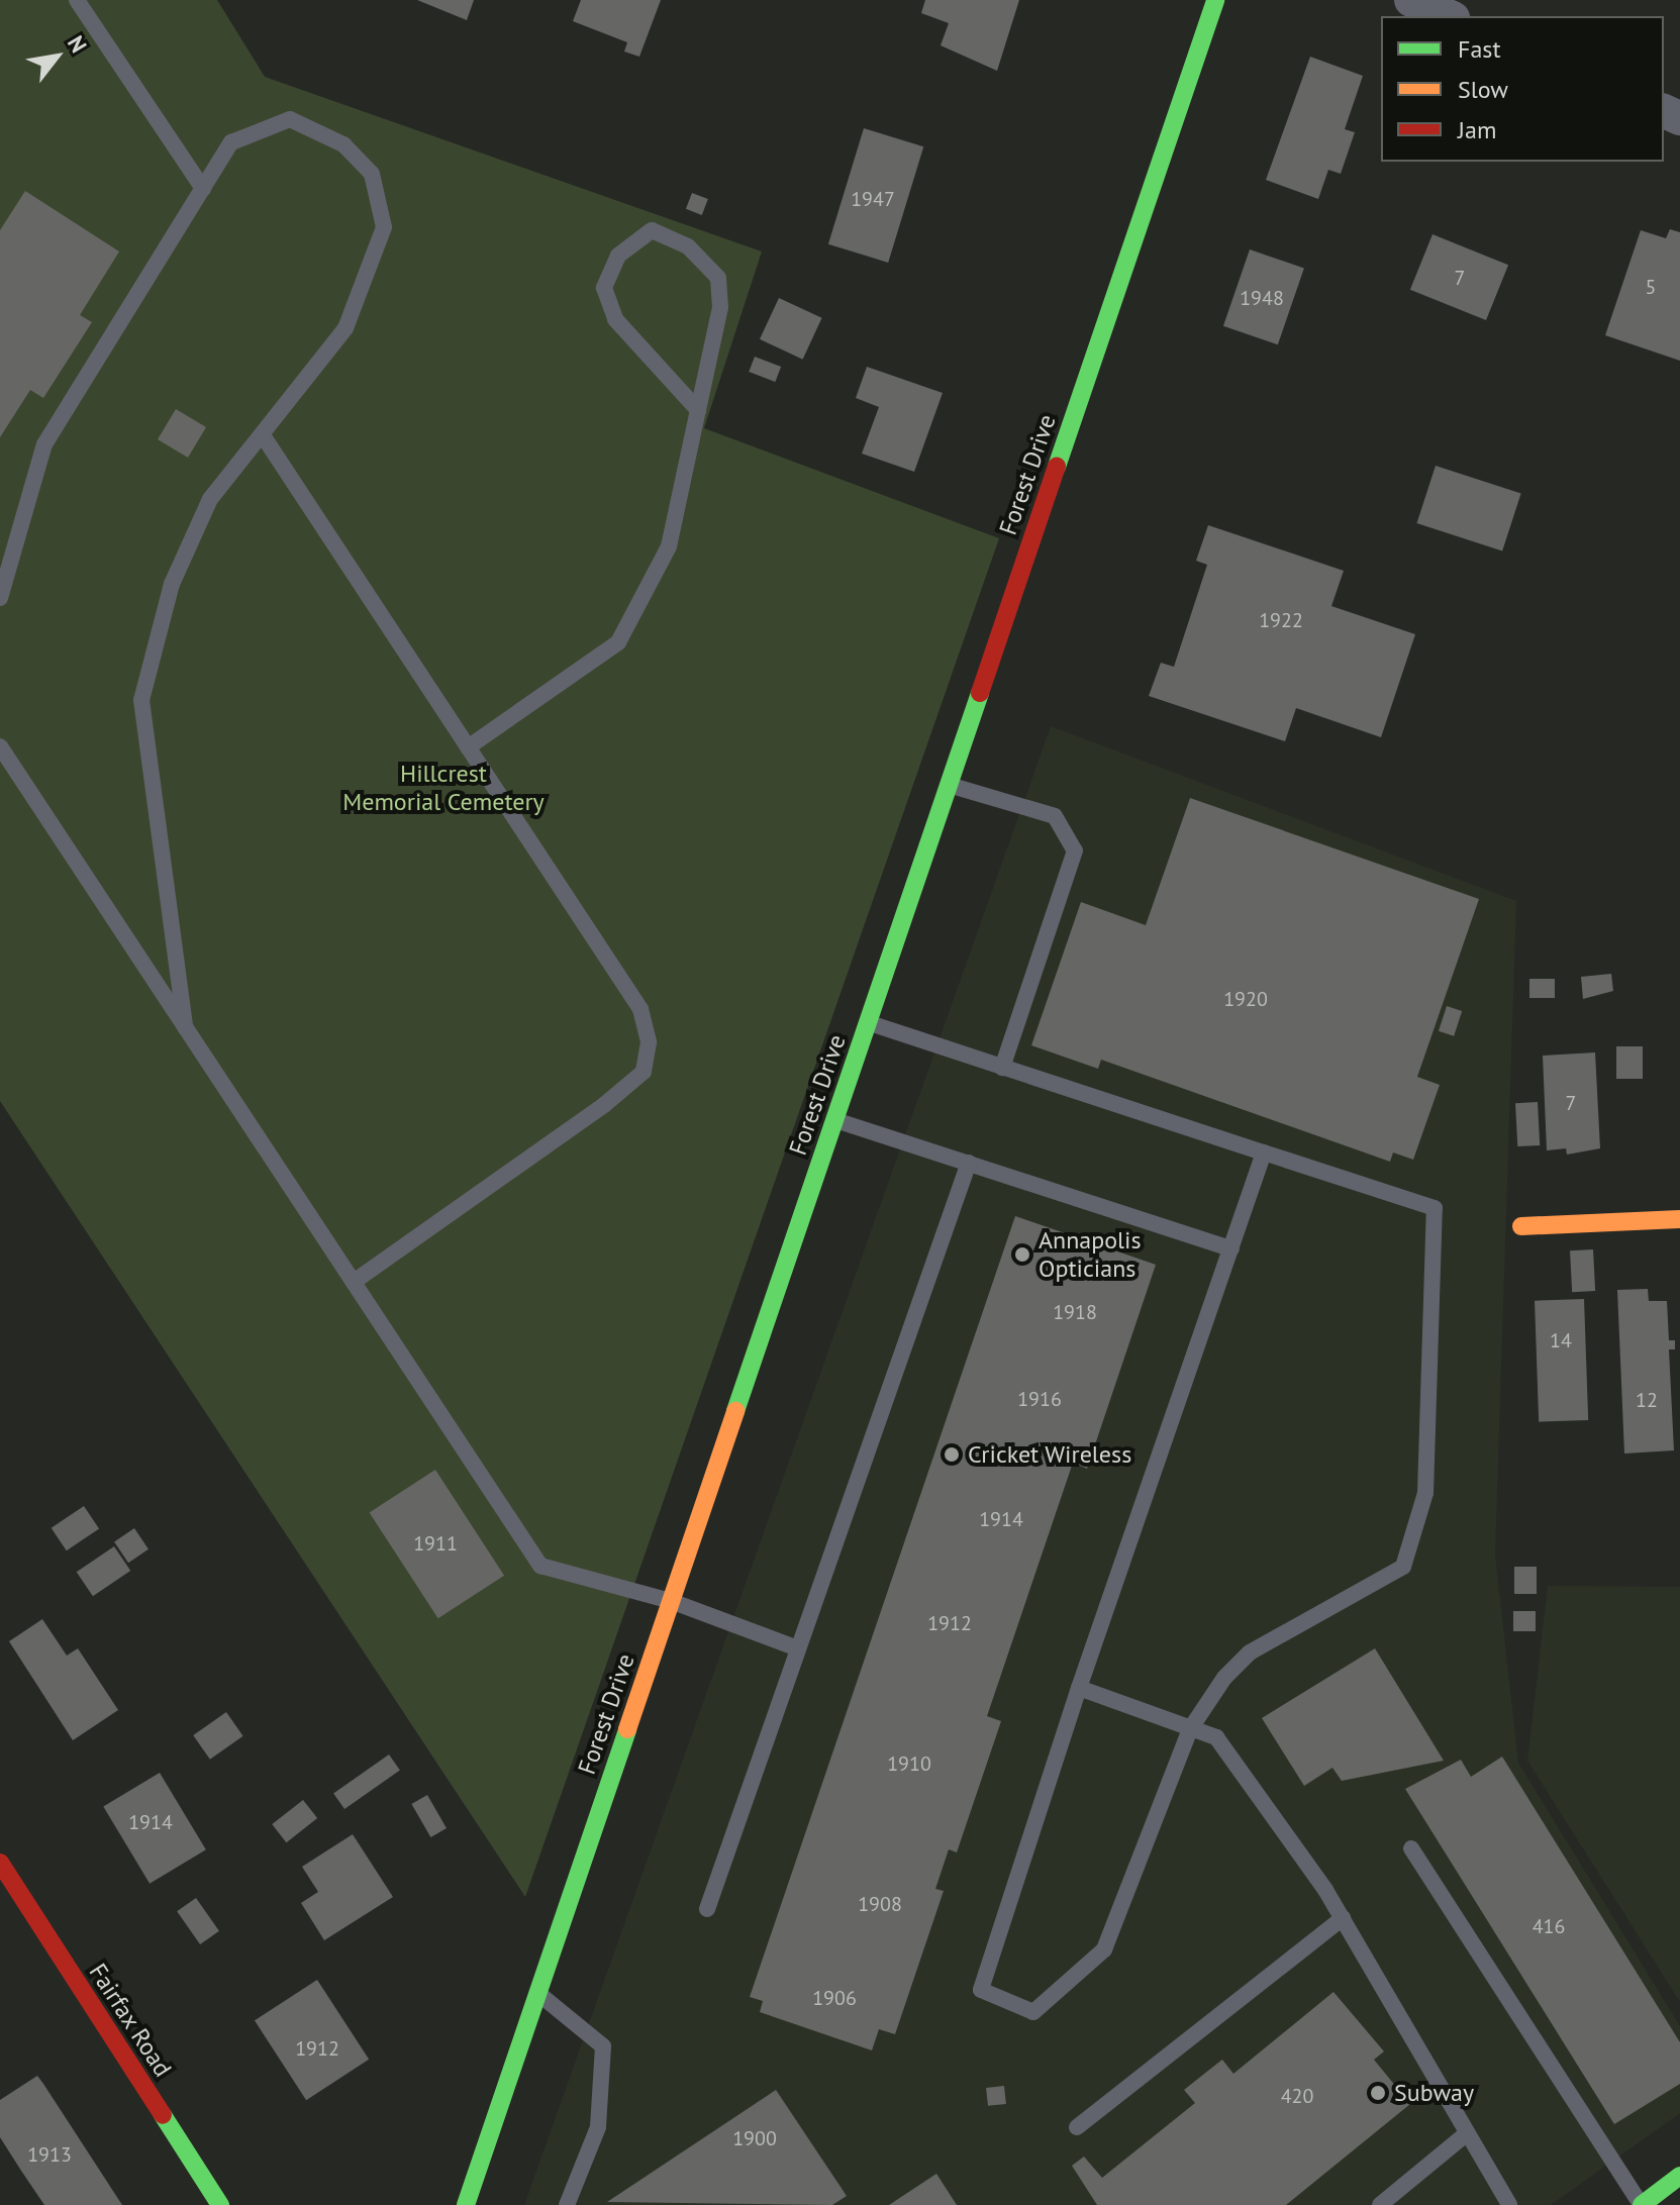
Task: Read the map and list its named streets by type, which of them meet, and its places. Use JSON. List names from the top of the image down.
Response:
{
  "streets": {
    "street": ["Forest Drive", "Fairfax Road"]
  },
  "parks": ["Hillcrest Memorial Cemetery"],
  "places": ["Annapolis Opticians", "Cricket Wireless", "Subway"],
  "house_numbers": [
    "1947",
    "7",
    "5",
    "1948",
    "1922",
    "1920",
    "7",
    "1918",
    "14",
    "1916",
    "12",
    "1914",
    "1911",
    "1912",
    "1910",
    "1914",
    "1908",
    "416",
    "1906",
    "1912",
    "420",
    "1900",
    "1913"
  ],
  "legend": ["Fast", "Slow", "Jam"],
  "north": "top right"
}
